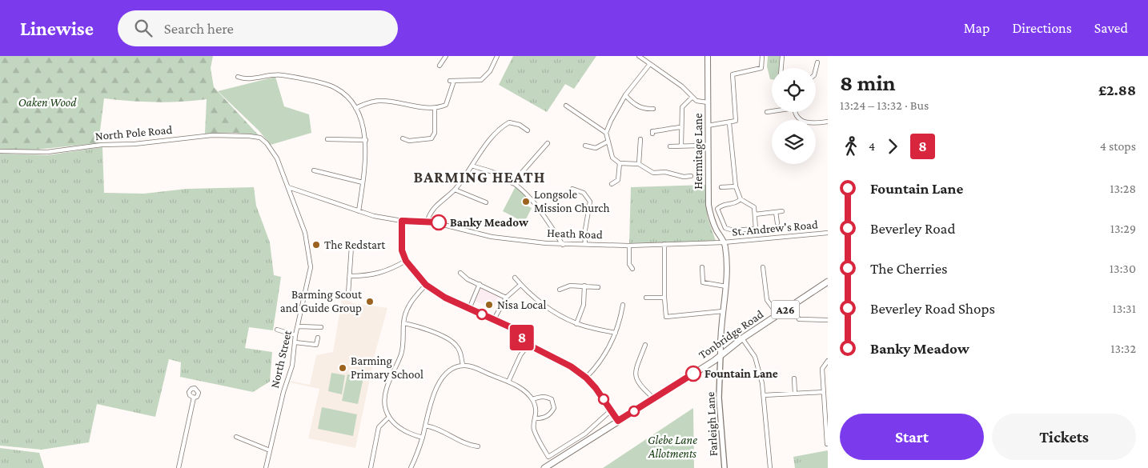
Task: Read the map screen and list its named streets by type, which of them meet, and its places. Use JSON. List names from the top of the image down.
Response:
{
  "streets": {
    "main road": ["Hermitage Lane", "A26", "Tonbridge Road"],
    "street": [
      "North Pole Road",
      "St. Andrew's Road",
      "Heath Road",
      "North Street",
      "Farleigh Lane"
    ]
  },
  "crossings": [
    ["North Pole Road", "North Street"],
    ["Hermitage Lane", "St. Andrew's Road"],
    ["Hermitage Lane", "Heath Road"],
    ["St. Andrew's Road", "Heath Road"],
    ["Heath Road", "North Street"],
    ["Tonbridge Road", "Farleigh Lane"]
  ],
  "districts": ["BARMING HEATH"],
  "parks": ["Oaken Wood", "Glebe Lane Allotments"],
  "places": [
    "Longsole Mission Church",
    "Banky Meadow",
    "The Redstart",
    "Barming Scout and Guide Group",
    "Nisa Local",
    "Barming Primary School",
    "Fountain Lane"
  ],
  "lines": ["bus line 8"],
  "page": {
    "header": "Linewise",
    "search": "Search here",
    "nav": ["Map", "Directions", "Saved"],
    "on_map": "8",
    "heading": ["8 min", "13:24 – 13:32 · Bus", "£2.88"],
    "legs": ["4", "8", "4 stops"],
    "list": [
      {
        "name": "Fountain Lane",
        "value": "13:28"
      },
      {
        "name": "Beverley Road",
        "value": "13:29"
      },
      {
        "name": "The Cherries",
        "value": "13:30"
      },
      {
        "name": "Beverley Road Shops",
        "value": "13:31"
      },
      {
        "name": "Banky Meadow",
        "value": "13:32"
      }
    ],
    "buttons": ["Start", "Tickets"]
  }
}
